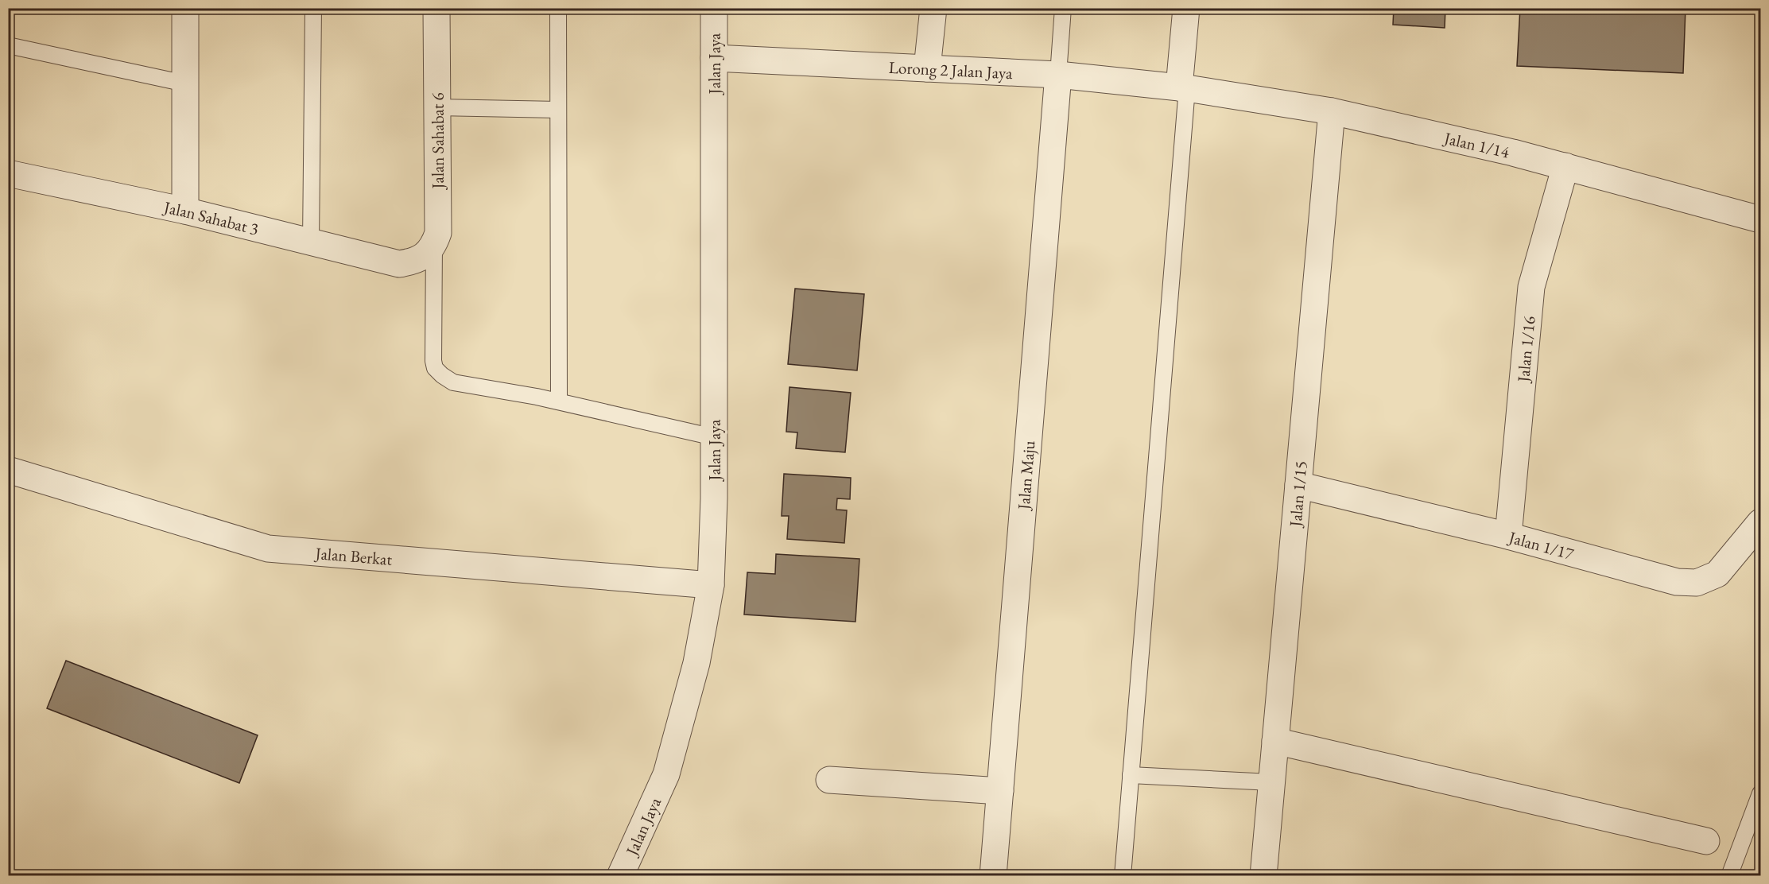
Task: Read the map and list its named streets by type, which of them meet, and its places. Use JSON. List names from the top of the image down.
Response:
{
  "streets": {
    "street": [
      "Jalan Jaya",
      "Lorong 2 Jalan Jaya",
      "Jalan Sahabat 6",
      "Jalan 1/14",
      "Jalan Sahabat 3",
      "Jalan 1/16",
      "Jalan Maju",
      "Jalan 1/15",
      "Jalan 1/17",
      "Jalan Berkat"
    ]
  },
  "crossings": [
    ["Jalan Jaya", "Lorong 2 Jalan Jaya"],
    ["Jalan Jaya", "Jalan Berkat"],
    ["Lorong 2 Jalan Jaya", "Jalan 1/14"],
    ["Lorong 2 Jalan Jaya", "Jalan Maju"],
    ["Jalan Sahabat 6", "Jalan Sahabat 3"],
    ["Jalan 1/14", "Jalan 1/16"],
    ["Jalan 1/14", "Jalan 1/15"],
    ["Jalan 1/16", "Jalan 1/17"],
    ["Jalan 1/15", "Jalan 1/17"]
  ]
}
